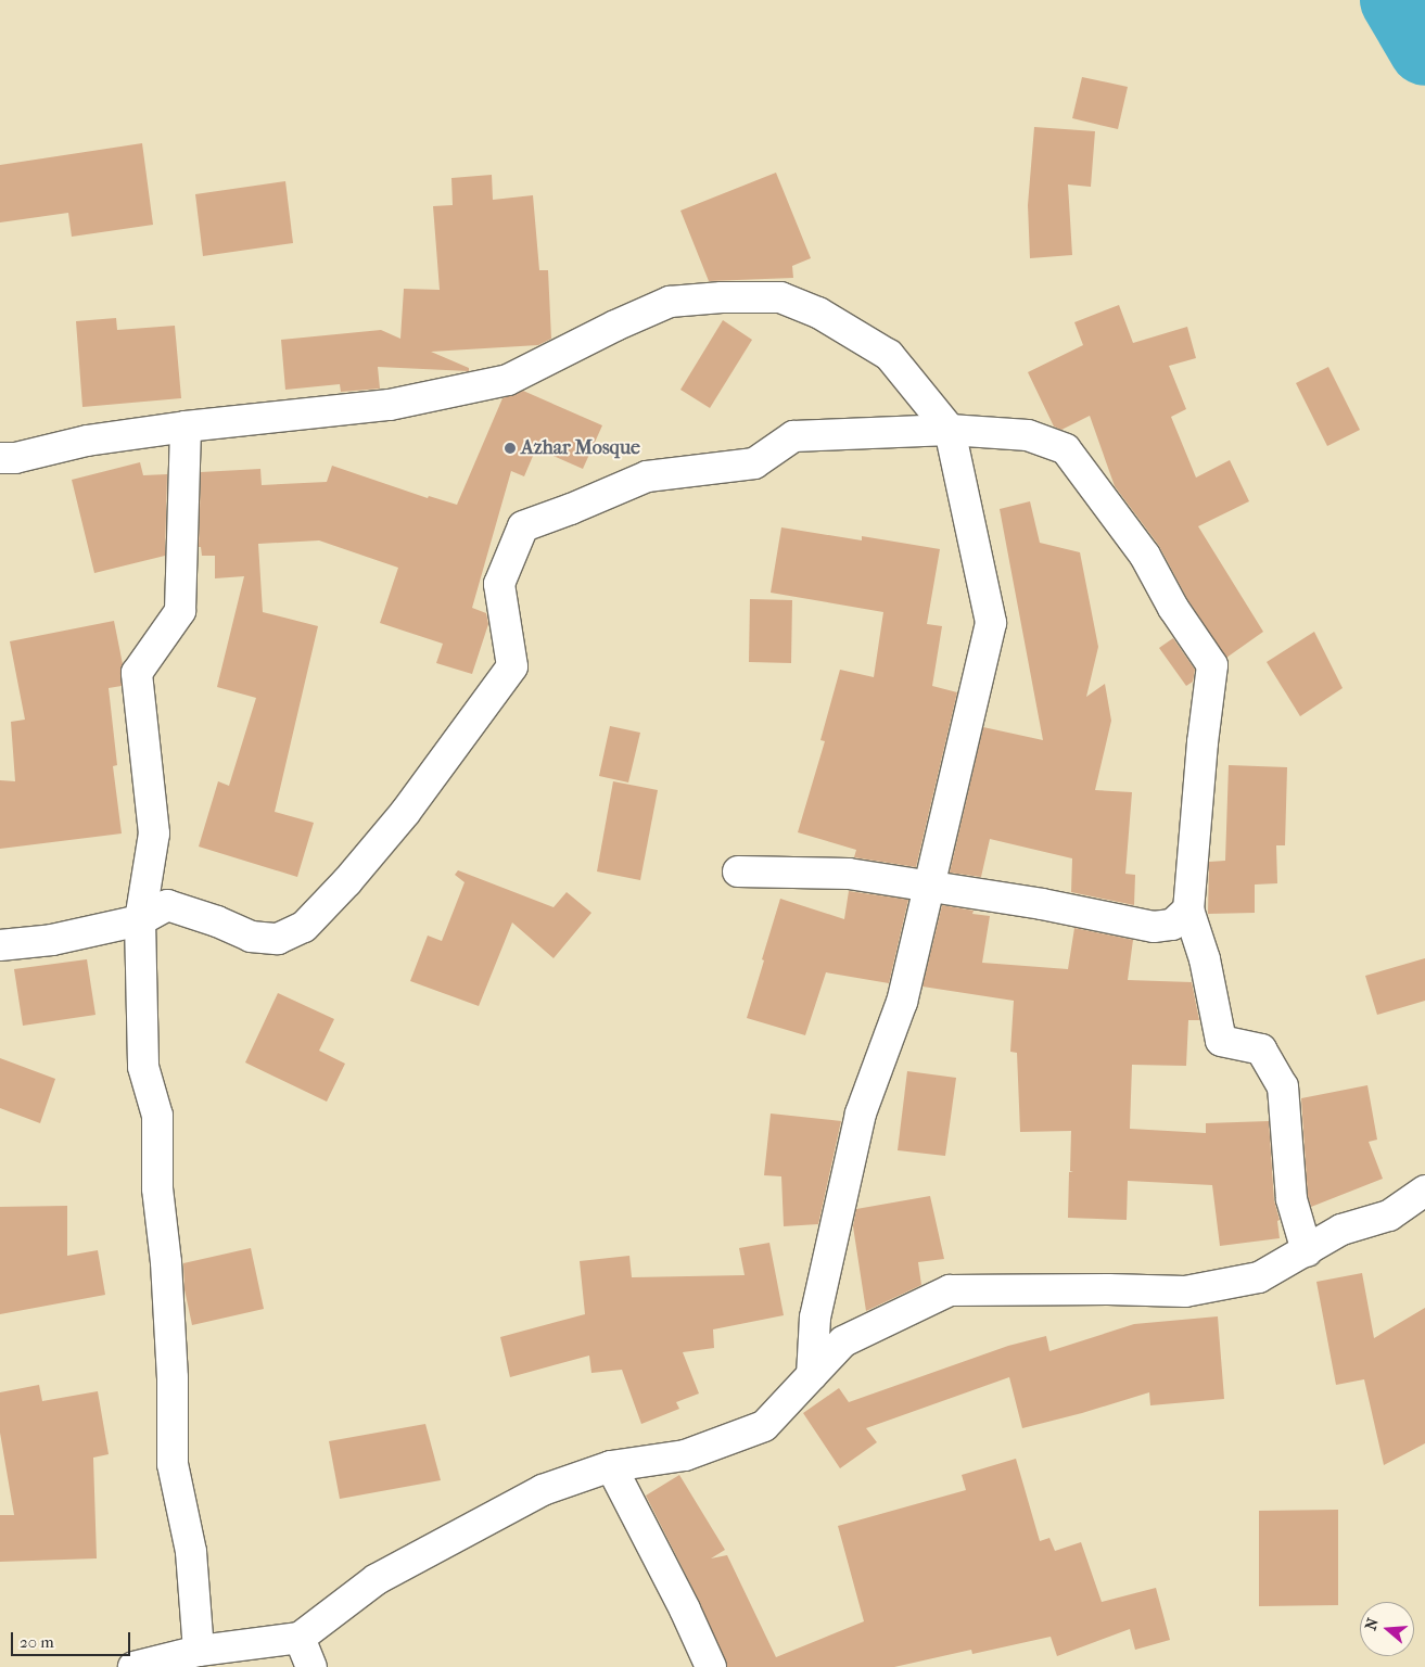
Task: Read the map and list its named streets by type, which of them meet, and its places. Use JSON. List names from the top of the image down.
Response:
{
  "places": ["Azhar Mosque"],
  "scale_bar": "20 m",
  "north": "left"
}
